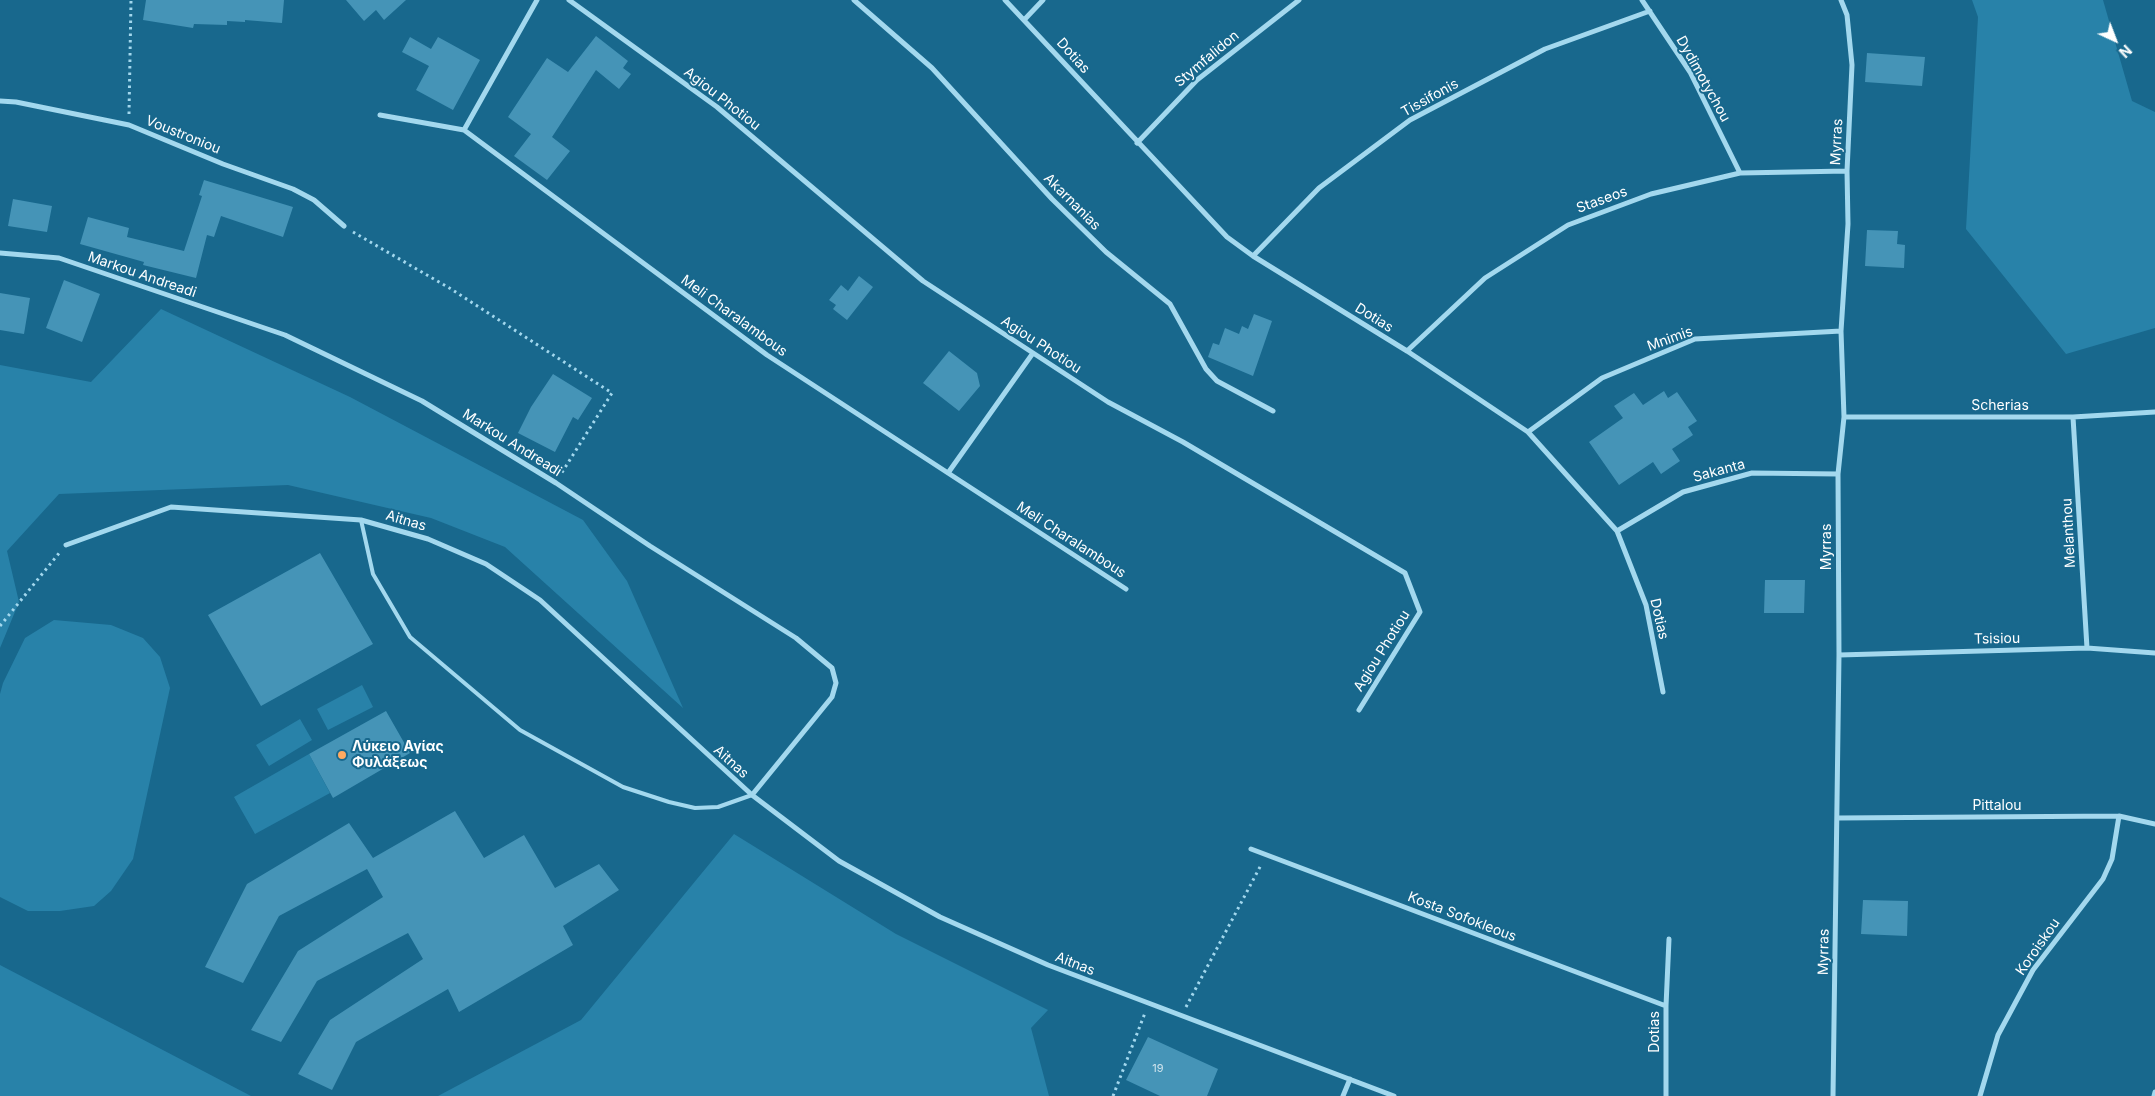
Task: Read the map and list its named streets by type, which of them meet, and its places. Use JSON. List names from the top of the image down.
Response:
{
  "streets": {
    "street": [
      "Dotias",
      "Stymfalidon",
      "Dydimotychou",
      "Tissifonis",
      "Agiou Photiou",
      "Voustroniou",
      "Myrras",
      "Staseos",
      "Akarnanias",
      "Markou Andreadi",
      "Meli Charalambous",
      "Mnimis",
      "Scherias",
      "Sakanta",
      "Aitnas",
      "Melanthou",
      "Tsisiou",
      "Pittalou",
      "Kosta Sofokleous",
      "Koroiskou"
    ]
  },
  "crossings": [
    ["Dotias", "Stymfalidon"],
    ["Dotias", "Tissifonis"],
    ["Dotias", "Staseos"],
    ["Dotias", "Mnimis"],
    ["Dotias", "Sakanta"],
    ["Dotias", "Kosta Sofokleous"],
    ["Dydimotychou", "Tissifonis"],
    ["Dydimotychou", "Staseos"],
    ["Myrras", "Staseos"],
    ["Myrras", "Mnimis"],
    ["Myrras", "Scherias"],
    ["Myrras", "Sakanta"],
    ["Myrras", "Tsisiou"],
    ["Myrras", "Pittalou"],
    ["Markou Andreadi", "Aitnas"],
    ["Scherias", "Melanthou"],
    ["Melanthou", "Tsisiou"],
    ["Pittalou", "Koroiskou"]
  ],
  "places": ["Λύκειο Αγίας Φυλάξεως"],
  "house_numbers": ["19"],
  "north": "bottom right"
}
